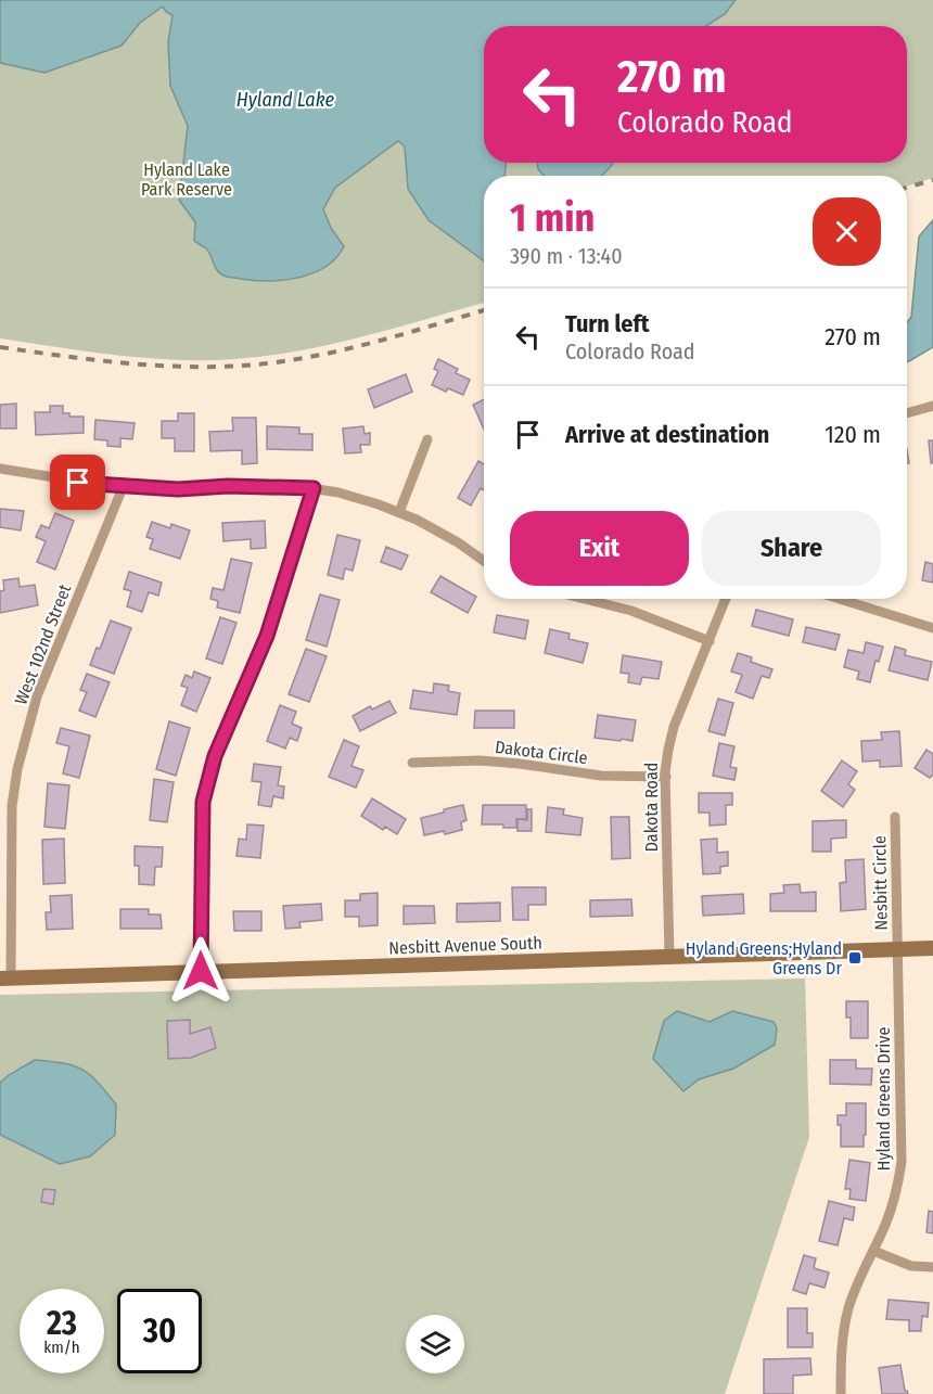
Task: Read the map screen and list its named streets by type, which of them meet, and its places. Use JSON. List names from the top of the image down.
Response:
{
  "streets": {
    "street": [
      "West 102nd Street",
      "Dakota Circle",
      "Dakota Road",
      "Nesbitt Circle",
      "Nesbitt Avenue South",
      "Hyland Greens Drive"
    ]
  },
  "crossings": [
    ["West 102nd Street", "Nesbitt Avenue South"],
    ["Dakota Circle", "Dakota Road"],
    ["Dakota Road", "Nesbitt Avenue South"],
    ["Nesbitt Circle", "Nesbitt Avenue South"],
    ["Nesbitt Circle", "Hyland Greens Drive"],
    ["Nesbitt Avenue South", "Hyland Greens Drive"]
  ],
  "water": ["Hyland Lake"],
  "parks": ["Hyland Lake Park Reserve"],
  "places": {
    "transit": ["Hyland Greens;Hyland Greens Dr"]
  },
  "page": {
    "turn": ["270 m", "Colorado Road"],
    "heading": ["1 min", "390 m · 13:40"],
    "list": [
      {
        "name": "Turn left",
        "note": "Colorado Road",
        "value": "270 m"
      },
      {
        "name": "Arrive at destination",
        "value": "120 m"
      }
    ],
    "buttons": ["Exit", "Share"],
    "speed": "23 km/h",
    "limit": "30"
  }
}
